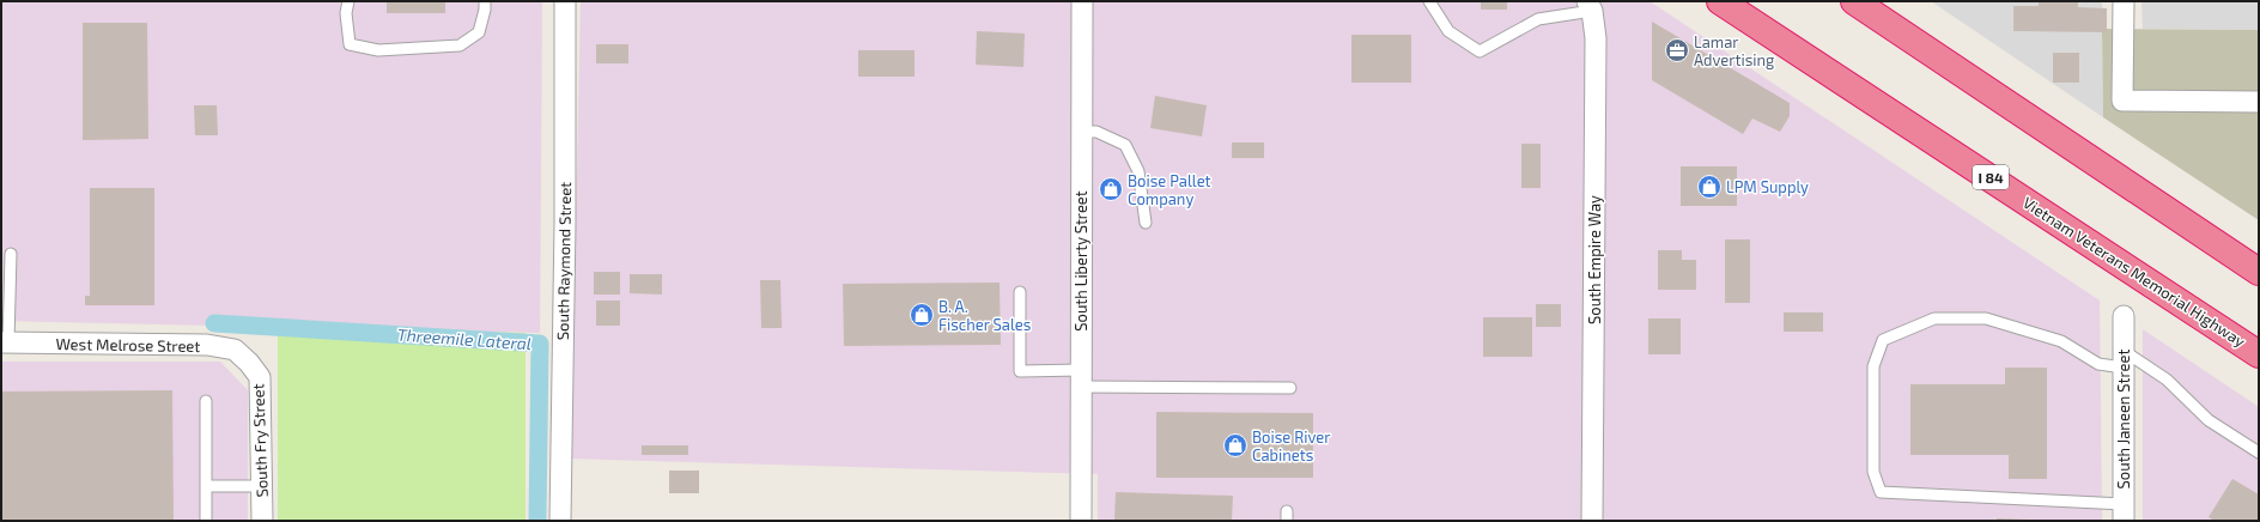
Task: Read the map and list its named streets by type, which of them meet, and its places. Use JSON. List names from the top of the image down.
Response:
{
  "streets": {
    "highway": ["I 84", "Vietnam Veterans Memorial Highway"],
    "street": [
      "South Empire Way",
      "South Raymond Street",
      "South Liberty Street",
      "West Melrose Street",
      "South Janeen Street",
      "South Fry Street"
    ]
  },
  "crossings": [
    ["West Melrose Street", "South Fry Street"]
  ],
  "water": ["Threemile Lateral"],
  "places": {
    "office": ["Lamar Advertising"],
    "shop": [
      "LPM Supply",
      "Boise Pallet Company",
      "B. A. Fischer Sales",
      "Boise River Cabinets"
    ]
  }
}
